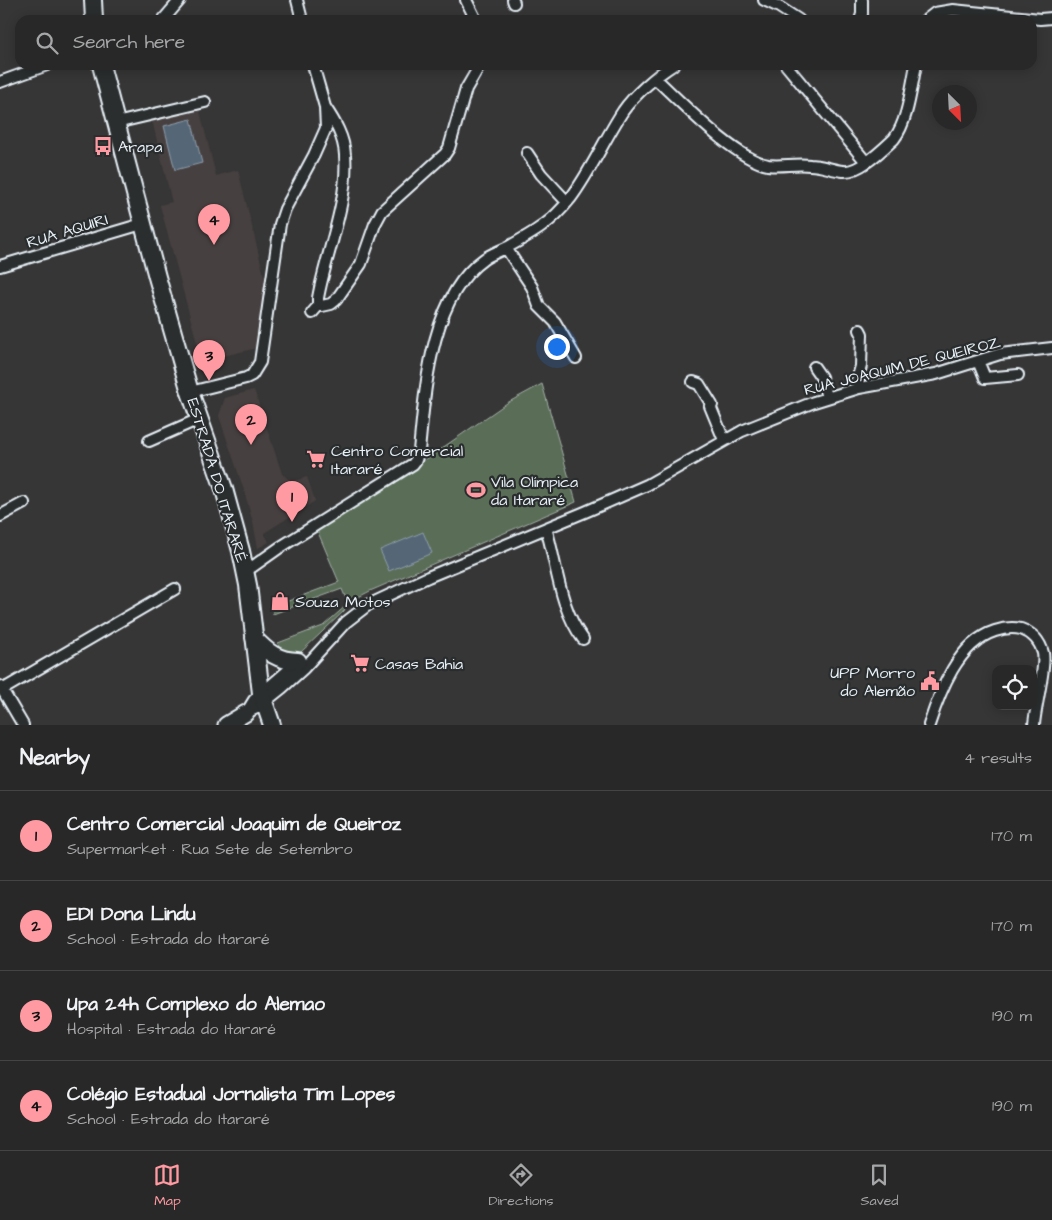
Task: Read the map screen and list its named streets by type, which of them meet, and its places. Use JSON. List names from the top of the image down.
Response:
{
  "streets": {
    "main road": ["ESTRADA DO ITARARÉ"],
    "street": ["RUA AQUIRI", "RUA JOAQUIM DE QUEIROZ"]
  },
  "crossings": [
    ["RUA AQUIRI", "ESTRADA DO ITARARÉ"],
    ["RUA JOAQUIM DE QUEIROZ", "ESTRADA DO ITARARÉ"]
  ],
  "places": {
    "bus stop": ["Arapa"],
    "supermarket": ["Centro Comercial Itararé", "Casas Bahia"],
    "sports": ["Vila Olímpica da Itararé"],
    "shop": ["Souza Motos"],
    "public building": ["UPP Morro do Alemão"]
  },
  "north": "bottom right",
  "page": {
    "search": "Search here",
    "pins": [
      "4",
      "3",
      "2",
      "1"
    ],
    "heading": ["Nearby", "4 results"],
    "list": [
      {
        "mark": "1",
        "name": "Centro Comercial Joaquim de Queiroz",
        "note": "Supermarket · Rua Sete de Setembro",
        "value": "170 m"
      },
      {
        "mark": "2",
        "name": "EDI Dona Lindu",
        "note": "School · Estrada do Itararé",
        "value": "170 m"
      },
      {
        "mark": "3",
        "name": "Upa 24h Complexo do Alemao",
        "note": "Hospital · Estrada do Itararé",
        "value": "190 m"
      },
      {
        "mark": "4",
        "name": "Colégio Estadual Jornalista Tim Lopes",
        "note": "School · Estrada do Itararé",
        "value": "190 m"
      }
    ],
    "nav": ["Map", "Directions", "Saved"]
  }
}
